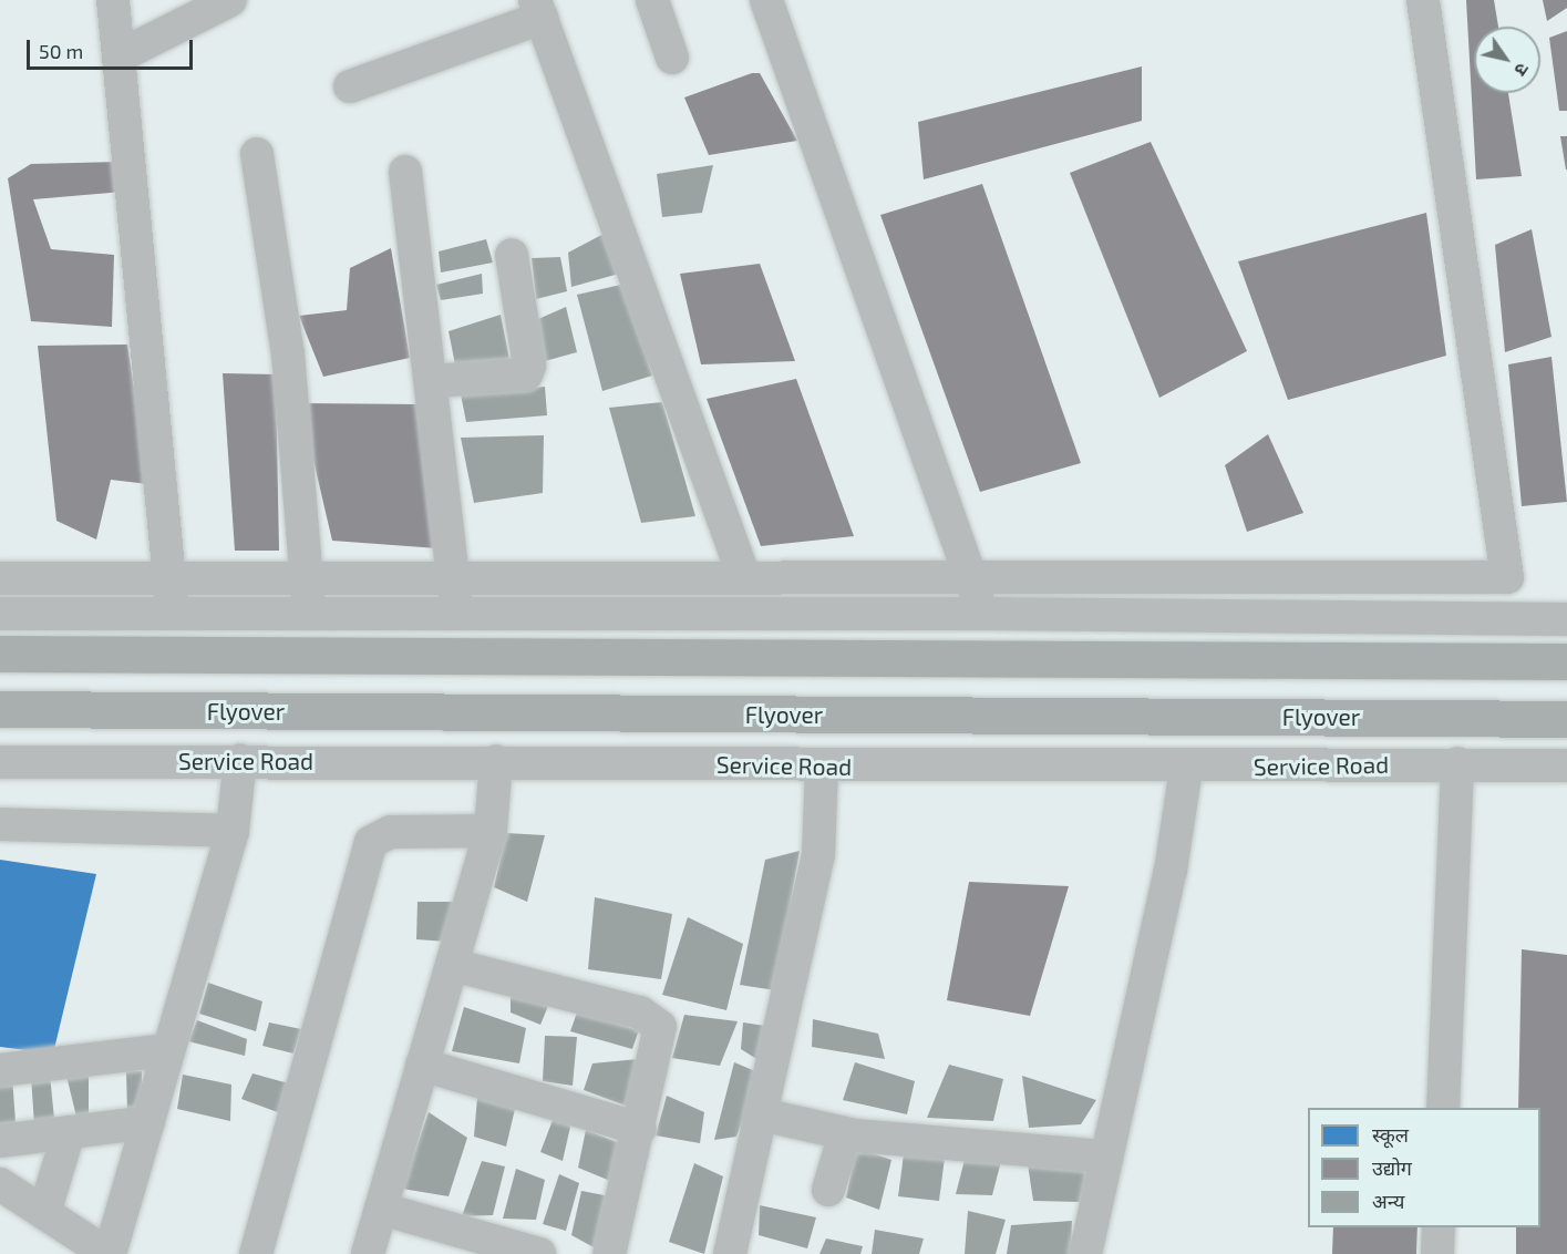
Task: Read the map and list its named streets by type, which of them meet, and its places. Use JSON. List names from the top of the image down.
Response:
{
  "streets": {
    "highway": ["Flyover"],
    "street": ["Service Road"]
  },
  "legend": ["स्कूल", "उद्योग", "अन्य"],
  "scale_bar": "50 m",
  "north": "bottom right"
}
